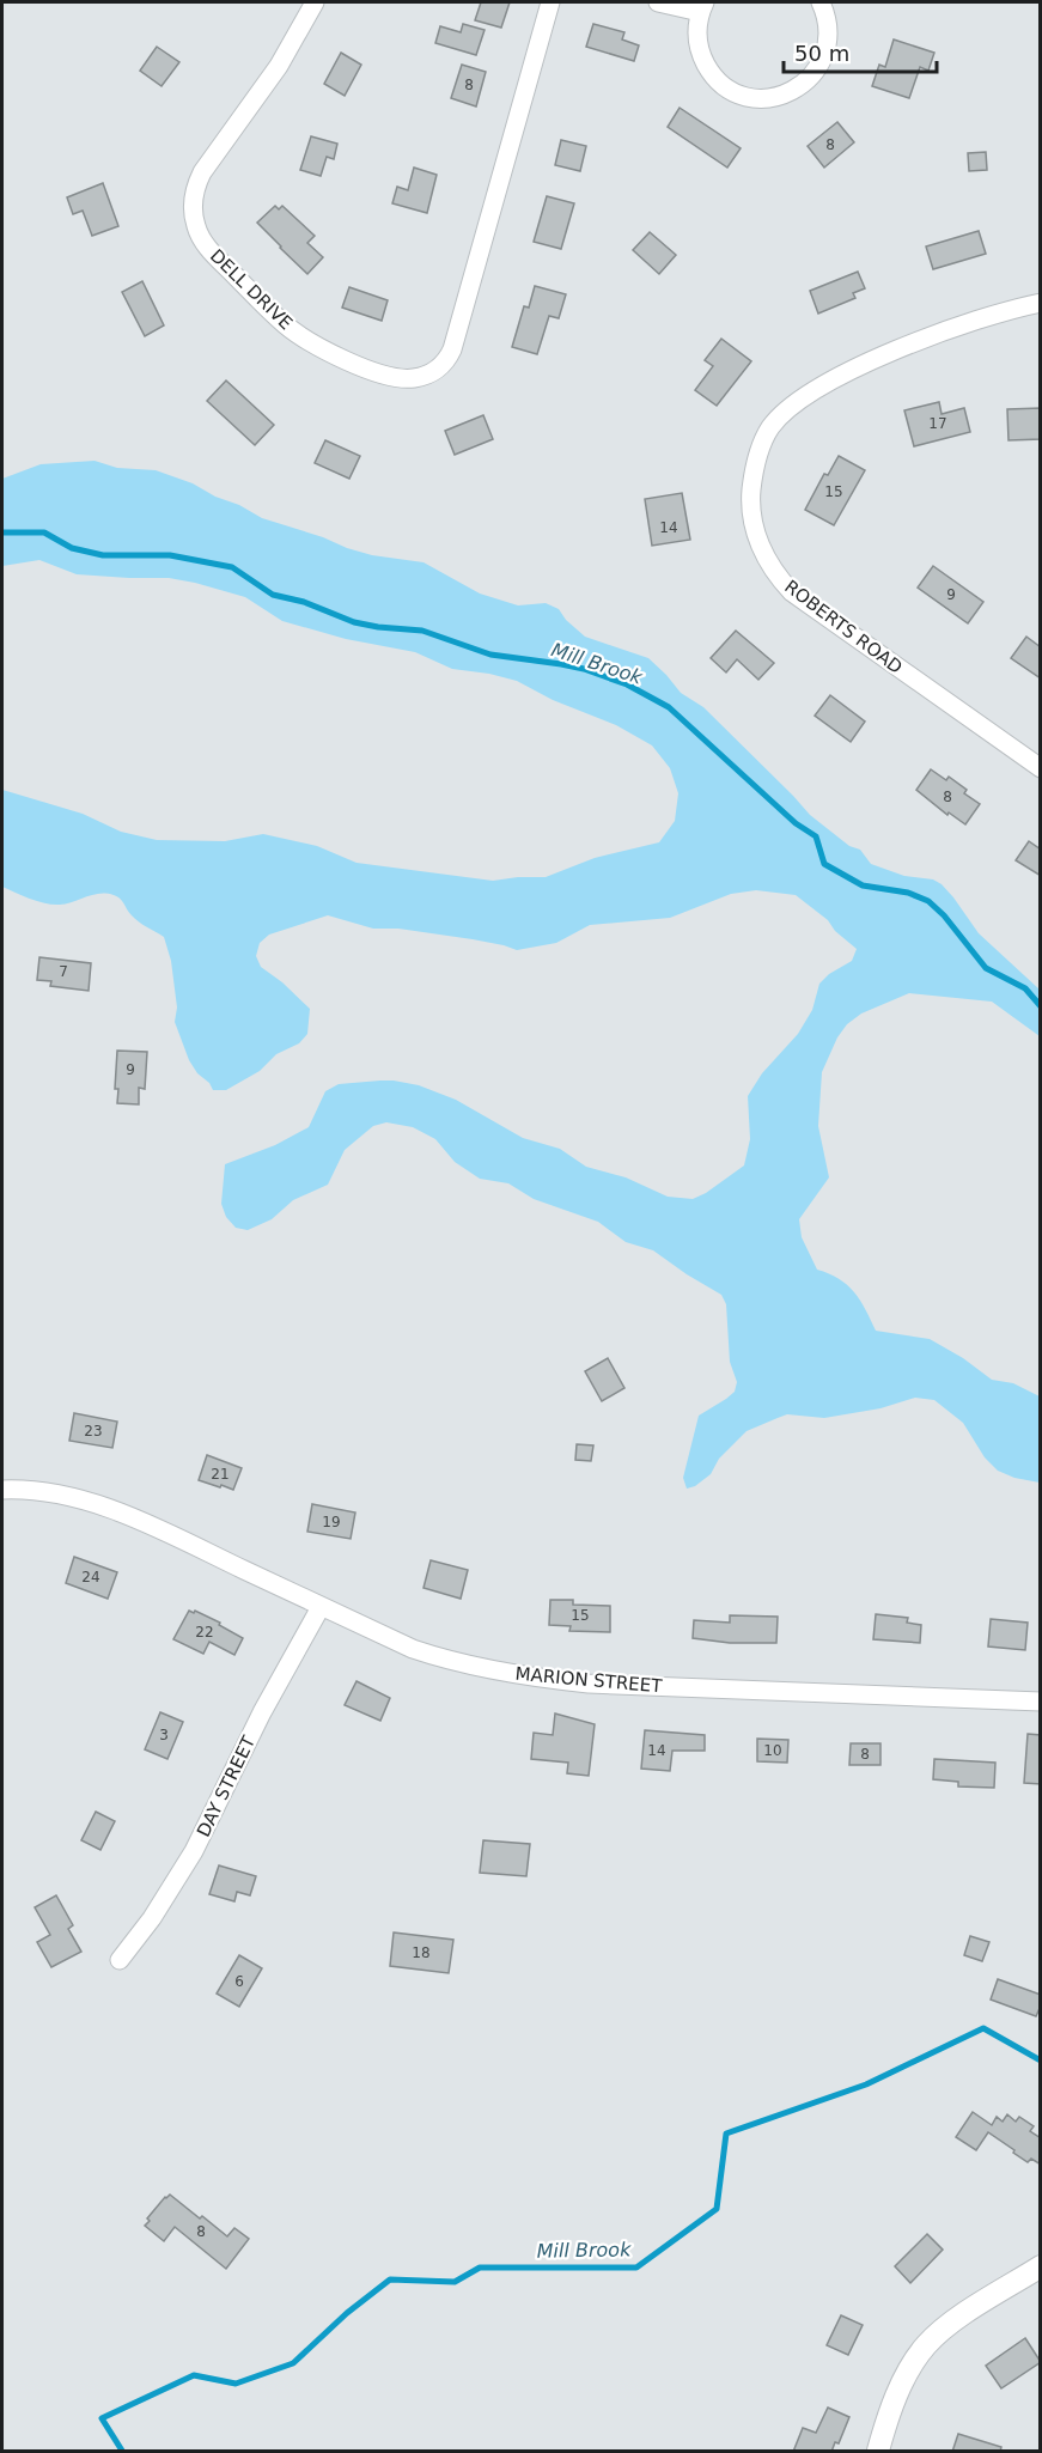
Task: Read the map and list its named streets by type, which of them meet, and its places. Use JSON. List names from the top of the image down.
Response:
{
  "streets": {
    "street": [
      "DELL DRIVE",
      "ROBERTS ROAD",
      "MARION STREET",
      "DAY STREET"
    ]
  },
  "crossings": [
    ["MARION STREET", "DAY STREET"]
  ],
  "water": ["Mill Brook"],
  "house_numbers": [
    "8",
    "8",
    "17",
    "15",
    "14",
    "9",
    "8",
    "7",
    "9",
    "23",
    "21",
    "19",
    "24",
    "15",
    "22",
    "3",
    "14",
    "10",
    "8",
    "18",
    "6",
    "8"
  ],
  "scale_bar": "50 m"
}
